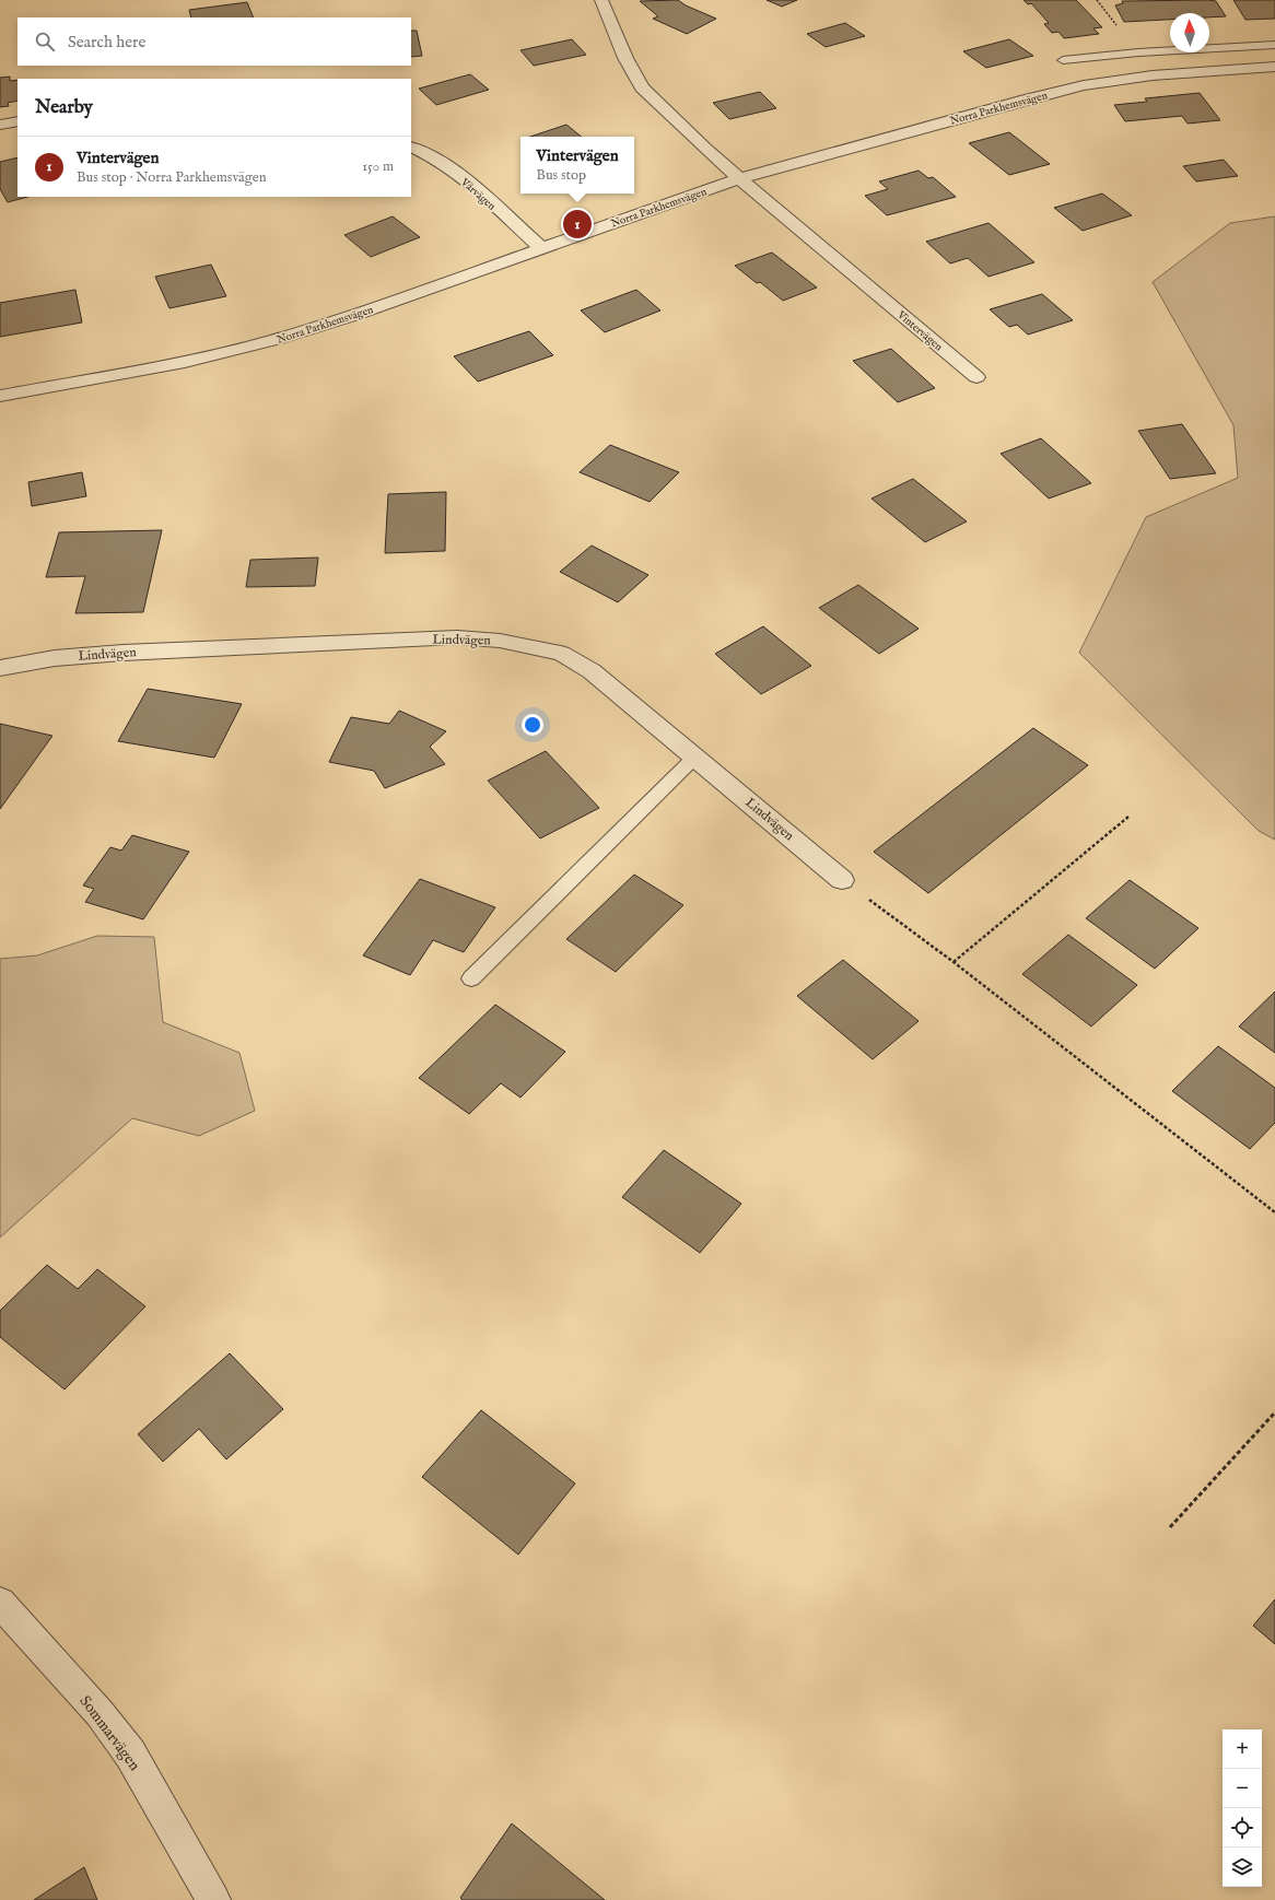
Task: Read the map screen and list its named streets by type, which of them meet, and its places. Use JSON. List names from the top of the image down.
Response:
{
  "streets": {
    "street": [
      "Norra Parkhemsvägen",
      "Vårvägen",
      "Vintervägen",
      "Lindvägen",
      "Sommarvägen"
    ]
  },
  "crossings": [
    ["Norra Parkhemsvägen", "Vårvägen"],
    ["Norra Parkhemsvägen", "Vintervägen"]
  ],
  "north": "top",
  "page": {
    "search": "Search here",
    "heading": "Nearby",
    "list": [
      {
        "mark": "1",
        "name": "Vintervägen",
        "note": "Bus stop · Norra Parkhemsvägen",
        "value": "150 m"
      }
    ],
    "popup": ["Vintervägen", "Bus stop"],
    "pins": "1",
    "map_buttons": ["+", "−"]
  }
}
